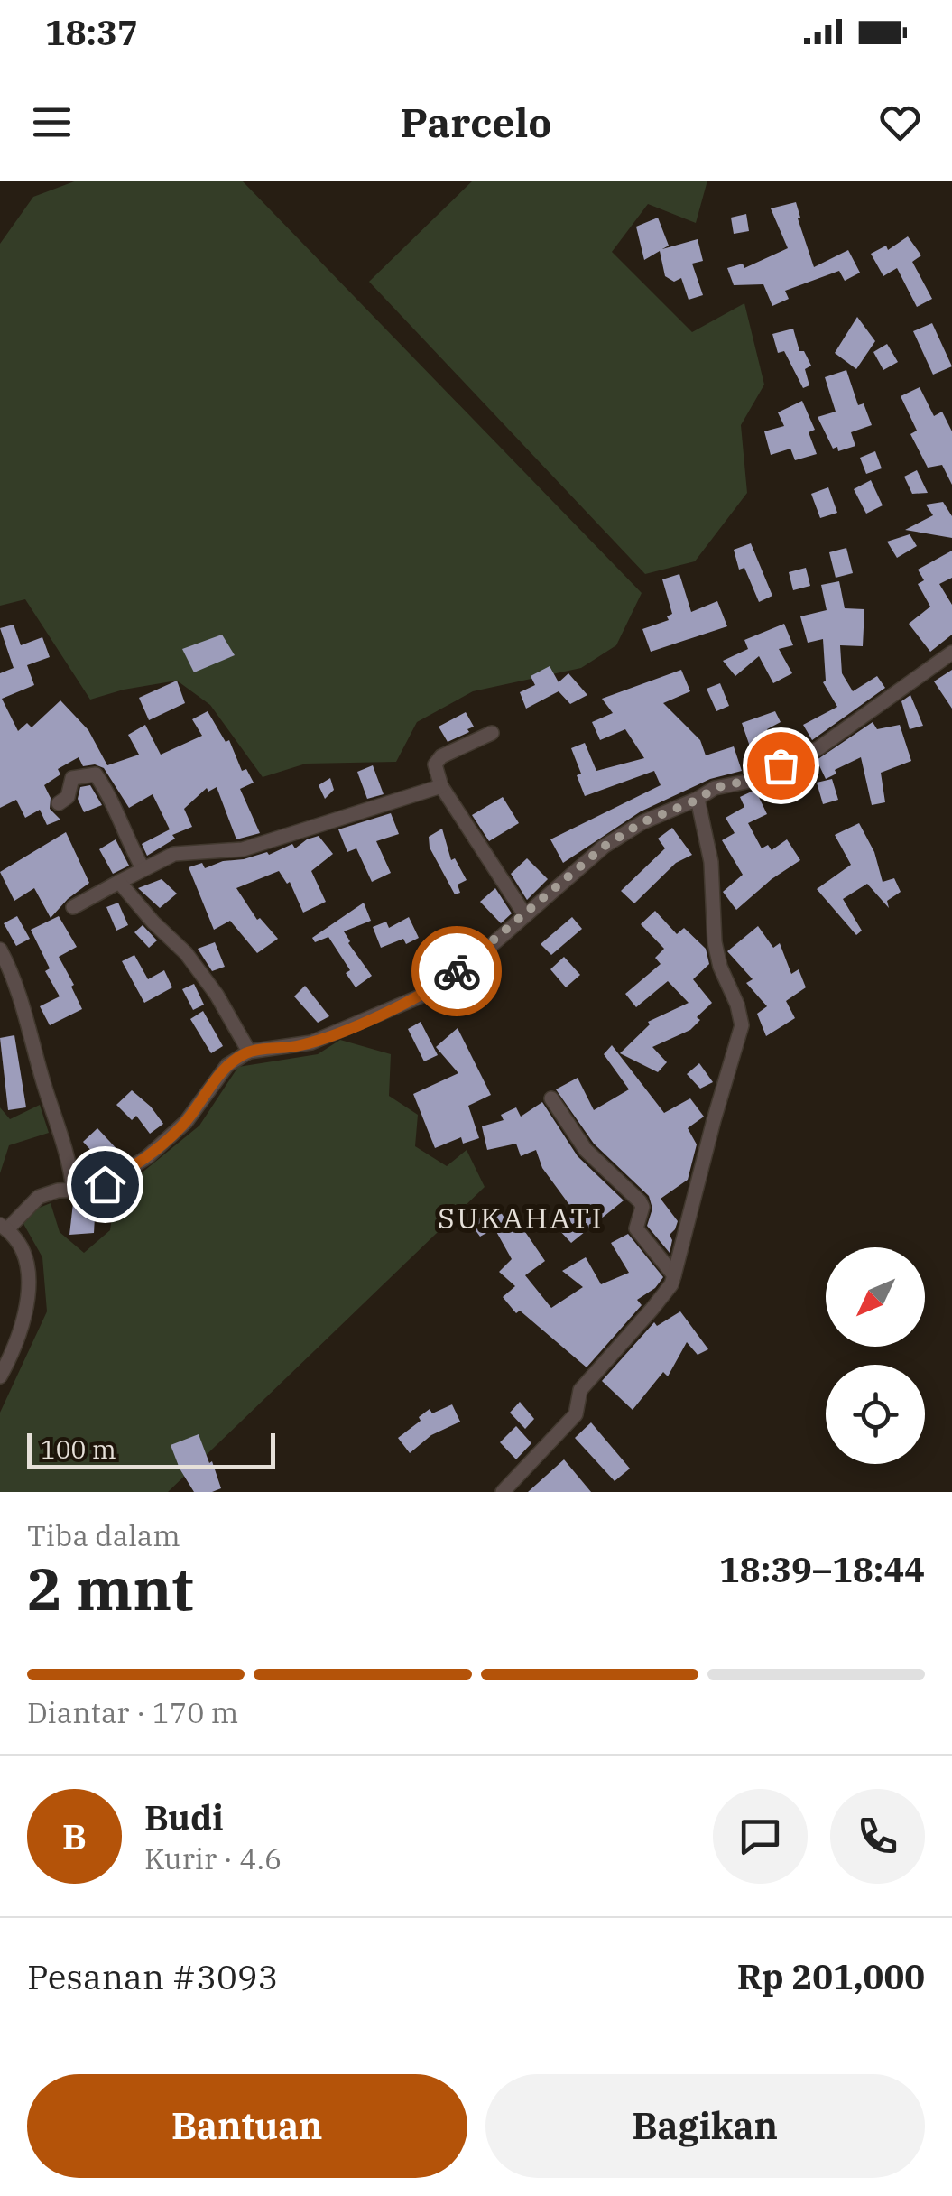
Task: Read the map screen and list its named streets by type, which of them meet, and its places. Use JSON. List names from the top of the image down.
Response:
{
  "districts": ["SUKAHATI"],
  "scale_bar": "100 m",
  "north": "bottom left",
  "page": {
    "status": "18:37",
    "header": "Parcelo",
    "scale": "100 m",
    "heading": ["2 mnt", "Tiba dalam", "18:39–18:44"],
    "panel": [
      "Budi",
      "Kurir · 4.6",
      "Pesanan #3093",
      "Rp 201,000"
    ],
    "bar": "Diantar · 170 m",
    "round": "B",
    "buttons": ["Bantuan", "Bagikan"]
  }
}
